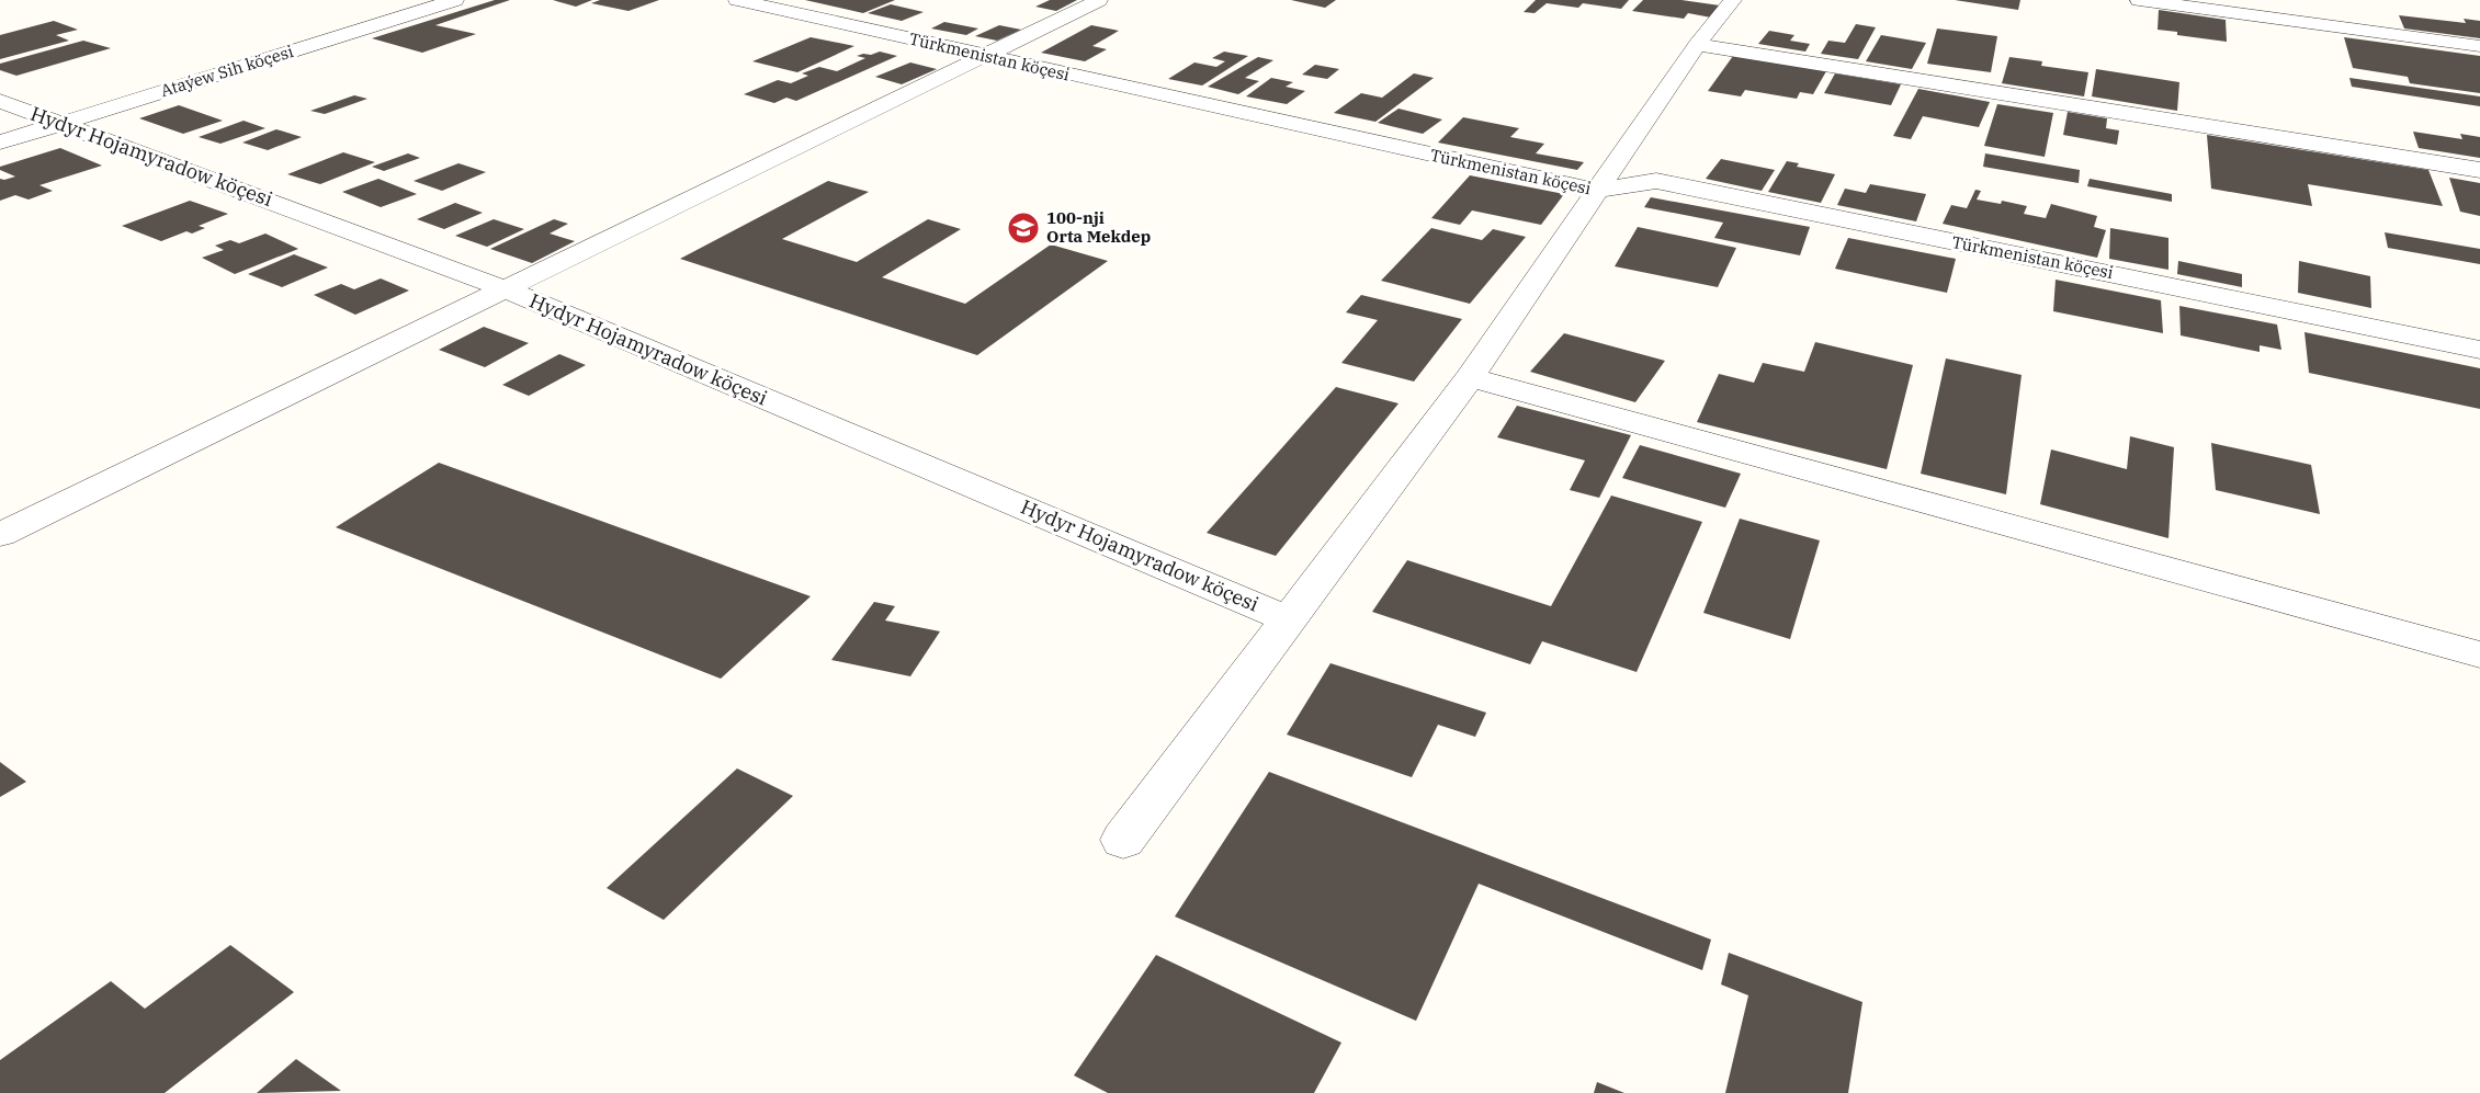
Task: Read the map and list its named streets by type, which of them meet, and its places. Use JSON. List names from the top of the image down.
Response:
{
  "streets": {
    "street": ["Türkmenistan köçesi", "Ataýew Sih köçesi", "Hydyr Hojamyradow köçesi"]
  },
  "crossings": [
    ["Ataýew Sih köçesi", "Hydyr Hojamyradow köçesi"]
  ],
  "places": {
    "school or university": ["100-nji Orta Mekdep"]
  }
}
